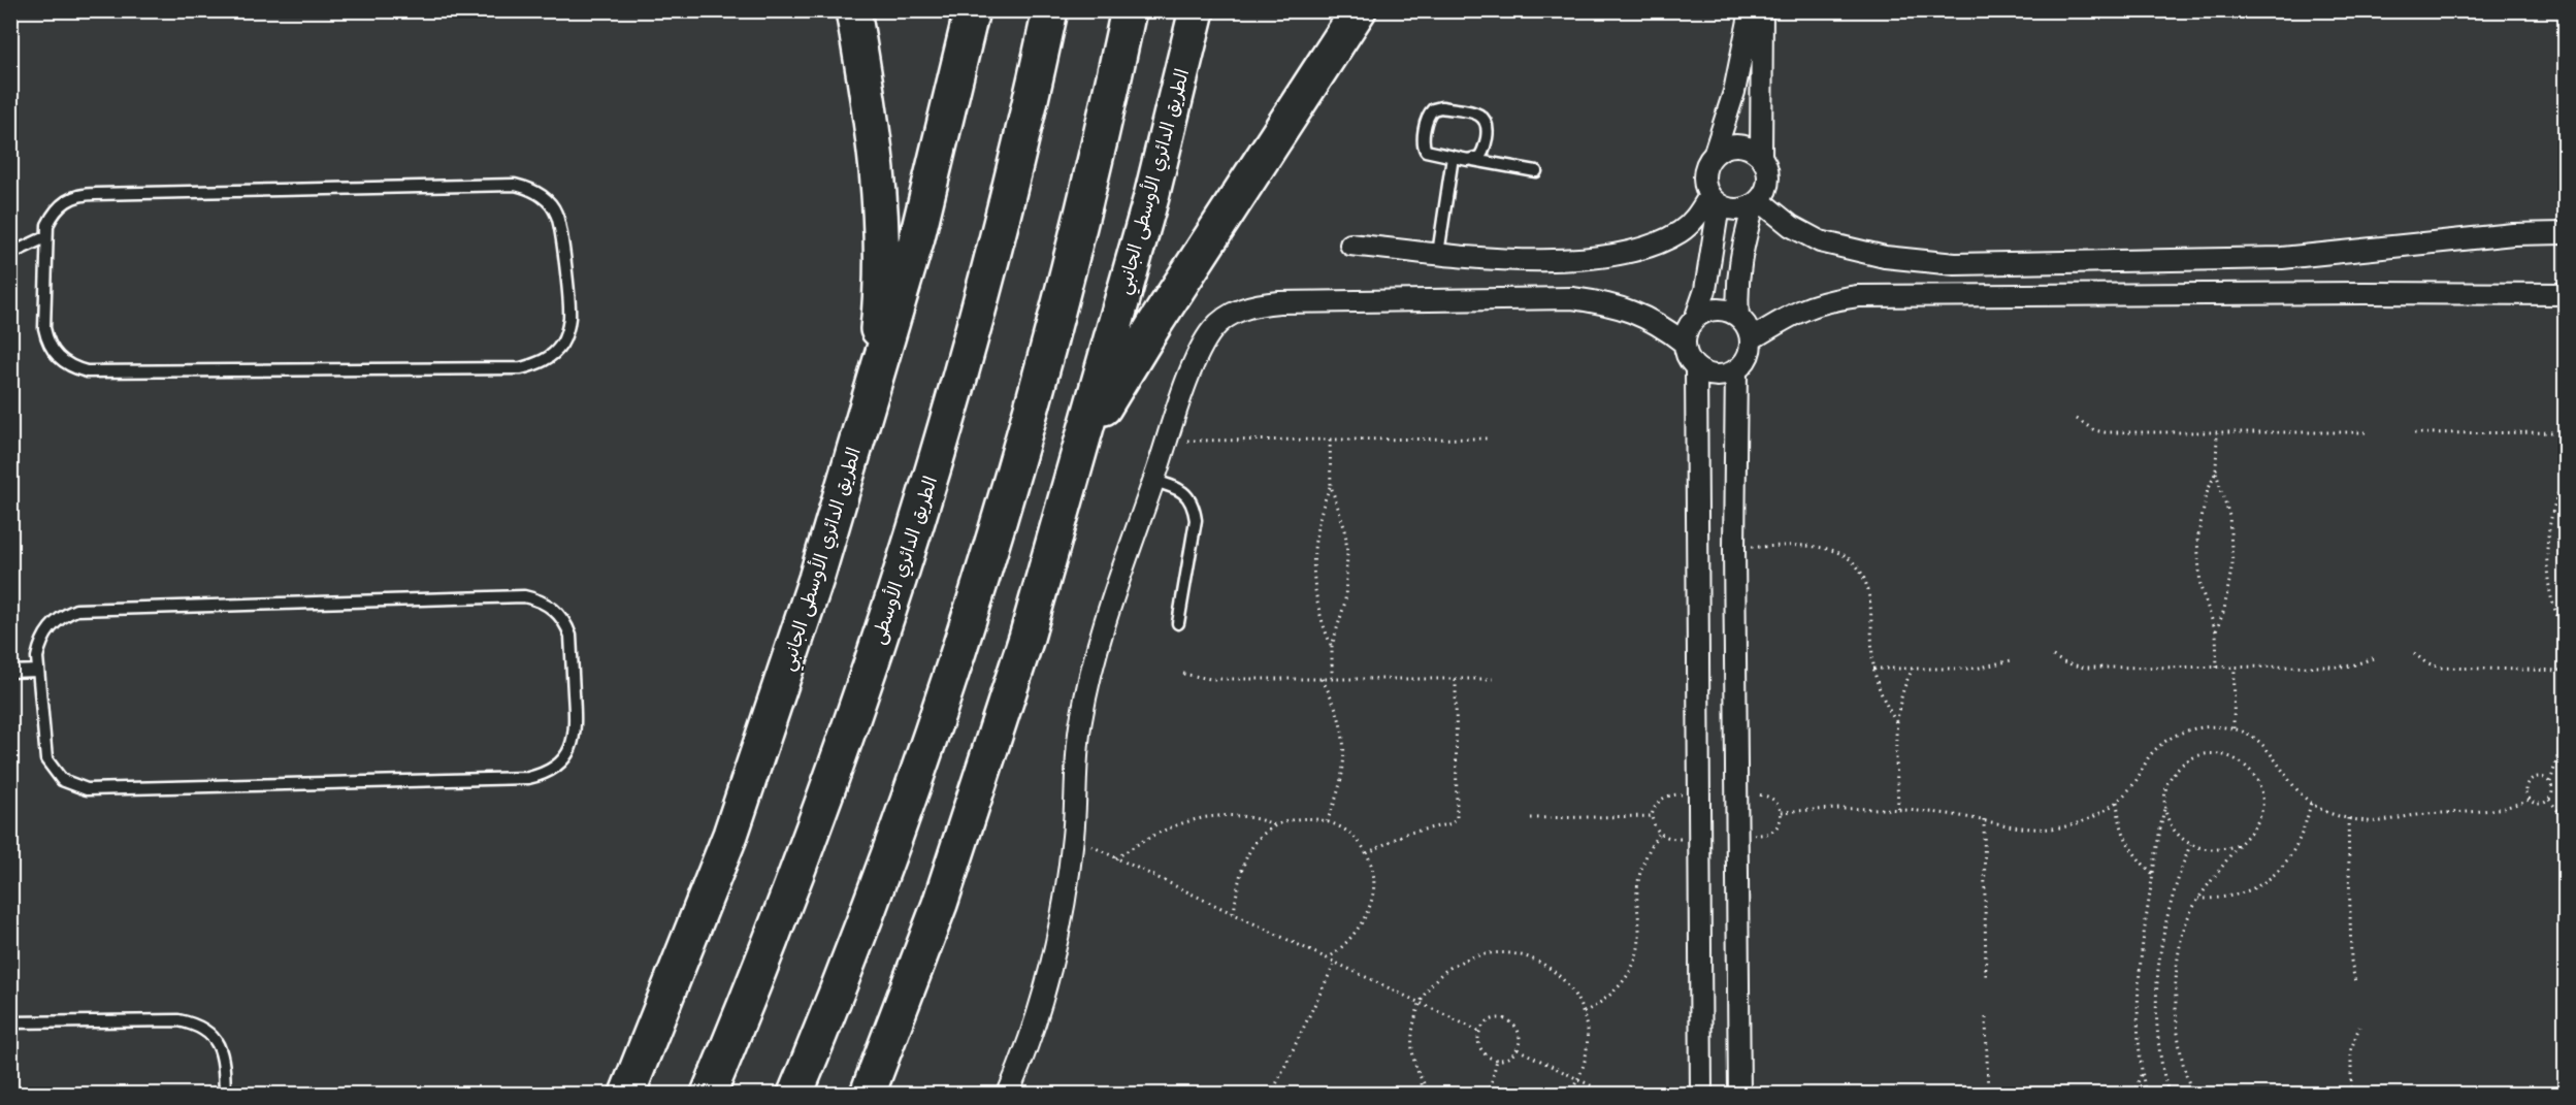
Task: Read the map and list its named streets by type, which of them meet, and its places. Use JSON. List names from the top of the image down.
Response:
{
  "streets": {
    "highway": ["الطريق الدائري الأوسطى الجانبي", "الطريق الدائري الأوسطى"]
  }
}
